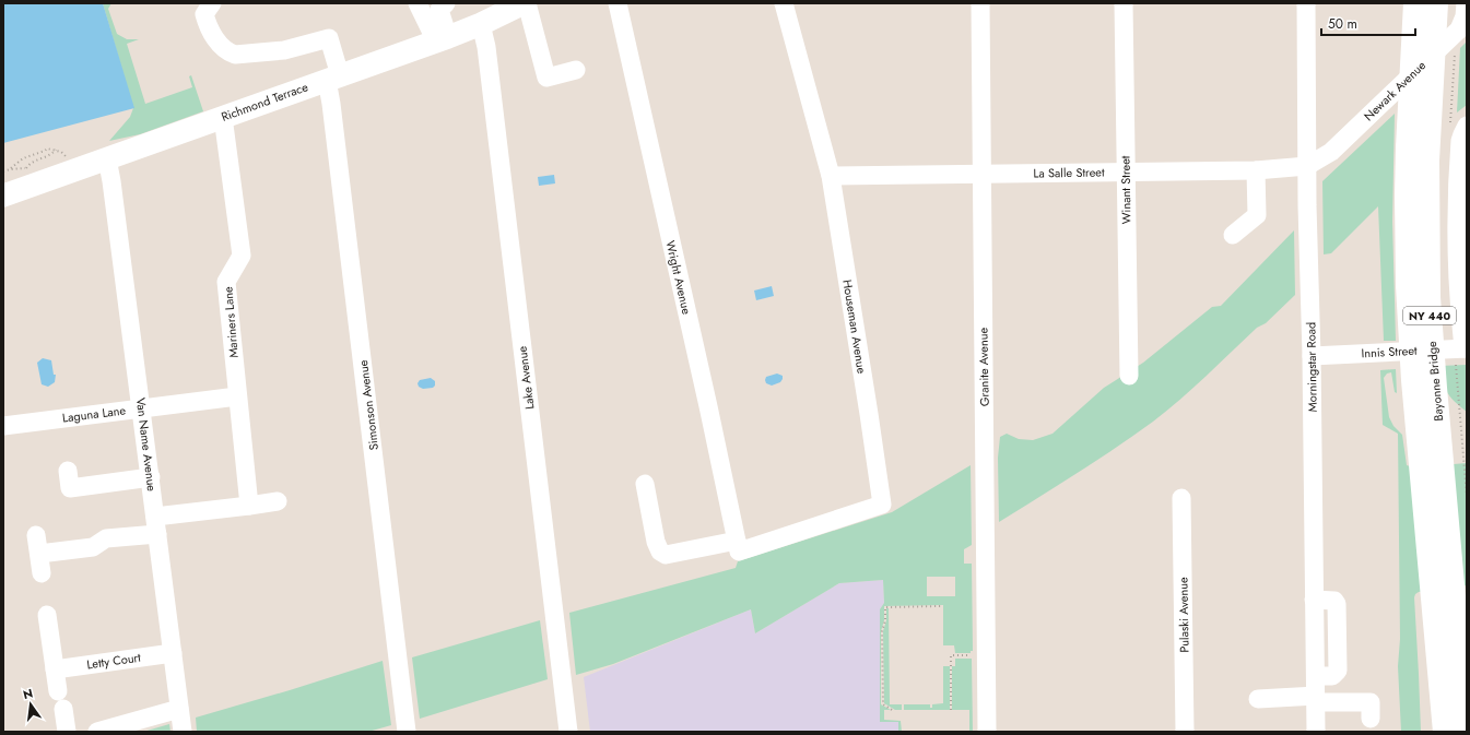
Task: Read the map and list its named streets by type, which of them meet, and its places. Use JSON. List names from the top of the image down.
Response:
{
  "streets": {
    "highway": ["NY 440", "Bayonne Bridge"],
    "main road": ["Richmond Terrace"],
    "street": [
      "Newark Avenue",
      "La Salle Street",
      "Winant Street",
      "Wright Avenue",
      "Mariners Lane",
      "Houseman Avenue",
      "Innis Street",
      "Granite Avenue",
      "Morningstar Road",
      "Lake Avenue",
      "Simonson Avenue",
      "Laguna Lane",
      "Van Name Avenue",
      "Pulaski Avenue",
      "Letty Court"
    ]
  },
  "crossings": [
    ["Newark Avenue", "La Salle Street"],
    ["Newark Avenue", "Morningstar Road"],
    ["Richmond Terrace", "Mariners Lane"],
    ["Richmond Terrace", "Lake Avenue"],
    ["Richmond Terrace", "Simonson Avenue"],
    ["Richmond Terrace", "Van Name Avenue"],
    ["La Salle Street", "Winant Street"],
    ["La Salle Street", "Houseman Avenue"],
    ["La Salle Street", "Granite Avenue"],
    ["La Salle Street", "Morningstar Road"],
    ["Wright Avenue", "Houseman Avenue"],
    ["NY 440", "Bayonne Bridge"],
    ["Mariners Lane", "Laguna Lane"],
    ["Innis Street", "Morningstar Road"],
    ["Laguna Lane", "Van Name Avenue"],
    ["Van Name Avenue", "Letty Court"]
  ],
  "scale_bar": "50 m",
  "north": "top"
}
